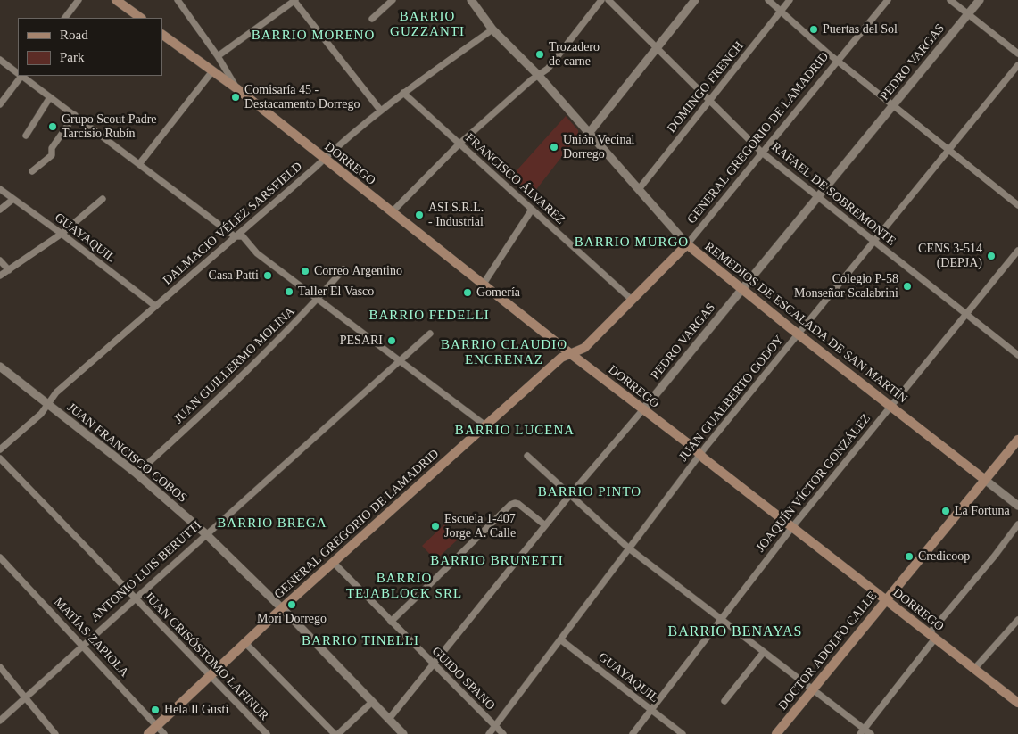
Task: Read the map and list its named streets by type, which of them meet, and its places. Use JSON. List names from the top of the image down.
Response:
{
  "streets": {
    "main road": [
      "GENERAL GREGORIO DE LAMADRID",
      "DORREGO",
      "REMEDIOS DE ESCALADA DE SAN MARTÍN",
      "DOCTOR ADOLFO CALLE"
    ],
    "street": [
      "PEDRO VARGAS",
      "DOMINGO FRENCH",
      "FRANCISCO ÁLVAREZ",
      "RAFAEL DE SOBREMONTE",
      "DALMACIO VÉLEZ SARSFIELD",
      "GUAYAQUIL",
      "JUAN GUILLERMO MOLINA",
      "JUAN GUALBERTO GODOY",
      "JUAN FRANCISCO COBOS",
      "JOAQUÍN VÍCTOR GONZÁLEZ",
      "ANTONIO LUIS BERUTTI",
      "MATÍAS ZAPIOLA",
      "JUAN CRISÓSTOMO LAFINUR",
      "GUIDO SPANO"
    ]
  },
  "crossings": [
    ["PEDRO VARGAS", "DORREGO"],
    ["PEDRO VARGAS", "RAFAEL DE SOBREMONTE"],
    ["PEDRO VARGAS", "REMEDIOS DE ESCALADA DE SAN MARTÍN"],
    ["PEDRO VARGAS", "JUAN FRANCISCO COBOS"],
    ["PEDRO VARGAS", "GUIDO SPANO"],
    ["DOMINGO FRENCH", "RAFAEL DE SOBREMONTE"],
    ["DOMINGO FRENCH", "REMEDIOS DE ESCALADA DE SAN MARTÍN"],
    ["GENERAL GREGORIO DE LAMADRID", "DORREGO"],
    ["GENERAL GREGORIO DE LAMADRID", "FRANCISCO ÁLVAREZ"],
    ["GENERAL GREGORIO DE LAMADRID", "RAFAEL DE SOBREMONTE"],
    ["GENERAL GREGORIO DE LAMADRID", "REMEDIOS DE ESCALADA DE SAN MARTÍN"],
    ["GENERAL GREGORIO DE LAMADRID", "JUAN FRANCISCO COBOS"],
    ["GENERAL GREGORIO DE LAMADRID", "MATÍAS ZAPIOLA"],
    ["GENERAL GREGORIO DE LAMADRID", "JUAN CRISÓSTOMO LAFINUR"],
    ["GENERAL GREGORIO DE LAMADRID", "GUIDO SPANO"],
    ["DORREGO", "DALMACIO VÉLEZ SARSFIELD"],
    ["DORREGO", "JUAN GUALBERTO GODOY"],
    ["DORREGO", "JOAQUÍN VÍCTOR GONZÁLEZ"],
    ["DORREGO", "DOCTOR ADOLFO CALLE"],
    ["FRANCISCO ÁLVAREZ", "DALMACIO VÉLEZ SARSFIELD"],
    ["RAFAEL DE SOBREMONTE", "JUAN GUALBERTO GODOY"],
    ["RAFAEL DE SOBREMONTE", "JOAQUÍN VÍCTOR GONZÁLEZ"],
    ["DALMACIO VÉLEZ SARSFIELD", "GUAYAQUIL"],
    ["DALMACIO VÉLEZ SARSFIELD", "REMEDIOS DE ESCALADA DE SAN MARTÍN"],
    ["DALMACIO VÉLEZ SARSFIELD", "JUAN FRANCISCO COBOS"],
    ["GUAYAQUIL", "JUAN GUALBERTO GODOY"],
    ["GUAYAQUIL", "JOAQUÍN VÍCTOR GONZÁLEZ"],
    ["REMEDIOS DE ESCALADA DE SAN MARTÍN", "JUAN GUALBERTO GODOY"],
    ["REMEDIOS DE ESCALADA DE SAN MARTÍN", "JOAQUÍN VÍCTOR GONZÁLEZ"],
    ["REMEDIOS DE ESCALADA DE SAN MARTÍN", "DOCTOR ADOLFO CALLE"],
    ["JUAN GUILLERMO MOLINA", "JUAN FRANCISCO COBOS"],
    ["JUAN GUALBERTO GODOY", "GUIDO SPANO"],
    ["JUAN FRANCISCO COBOS", "ANTONIO LUIS BERUTTI"],
    ["ANTONIO LUIS BERUTTI", "MATÍAS ZAPIOLA"],
    ["ANTONIO LUIS BERUTTI", "JUAN CRISÓSTOMO LAFINUR"]
  ],
  "districts": [
    "BARRIO GUZZANTI",
    "BARRIO MORENO",
    "BARRIO MURGO",
    "BARRIO FEDELLI",
    "BARRIO CLAUDIO ENCRENAZ",
    "BARRIO LUCENA",
    "BARRIO PINTO",
    "BARRIO BREGA",
    "BARRIO BRUNETTI",
    "BARRIO TEJABLOCK SRL",
    "BARRIO BENAYAS",
    "BARRIO TINELLI"
  ],
  "places": [
    "Puertas del Sol",
    "Trozadero de carne",
    "Comisaría 45 - Destacamento Dorrego",
    "Grupo Scout Padre Tarcisio Rubín",
    "Unión Vecinal Dorrego",
    "ASI S.R.L. - Industrial",
    "CENS 3-514 (DEPJA)",
    "Correo Argentino",
    "Casa Patti",
    "Colegio P-58 Monseñor Scalabrini",
    "Taller El Vasco",
    "Gomería",
    "PESARI",
    "La Fortuna",
    "Escuela 1-407 Jorge A. Calle",
    "Credicoop",
    "Mori Dorrego",
    "Hela Il Gusti"
  ],
  "legend": ["Road", "Park"]
}
